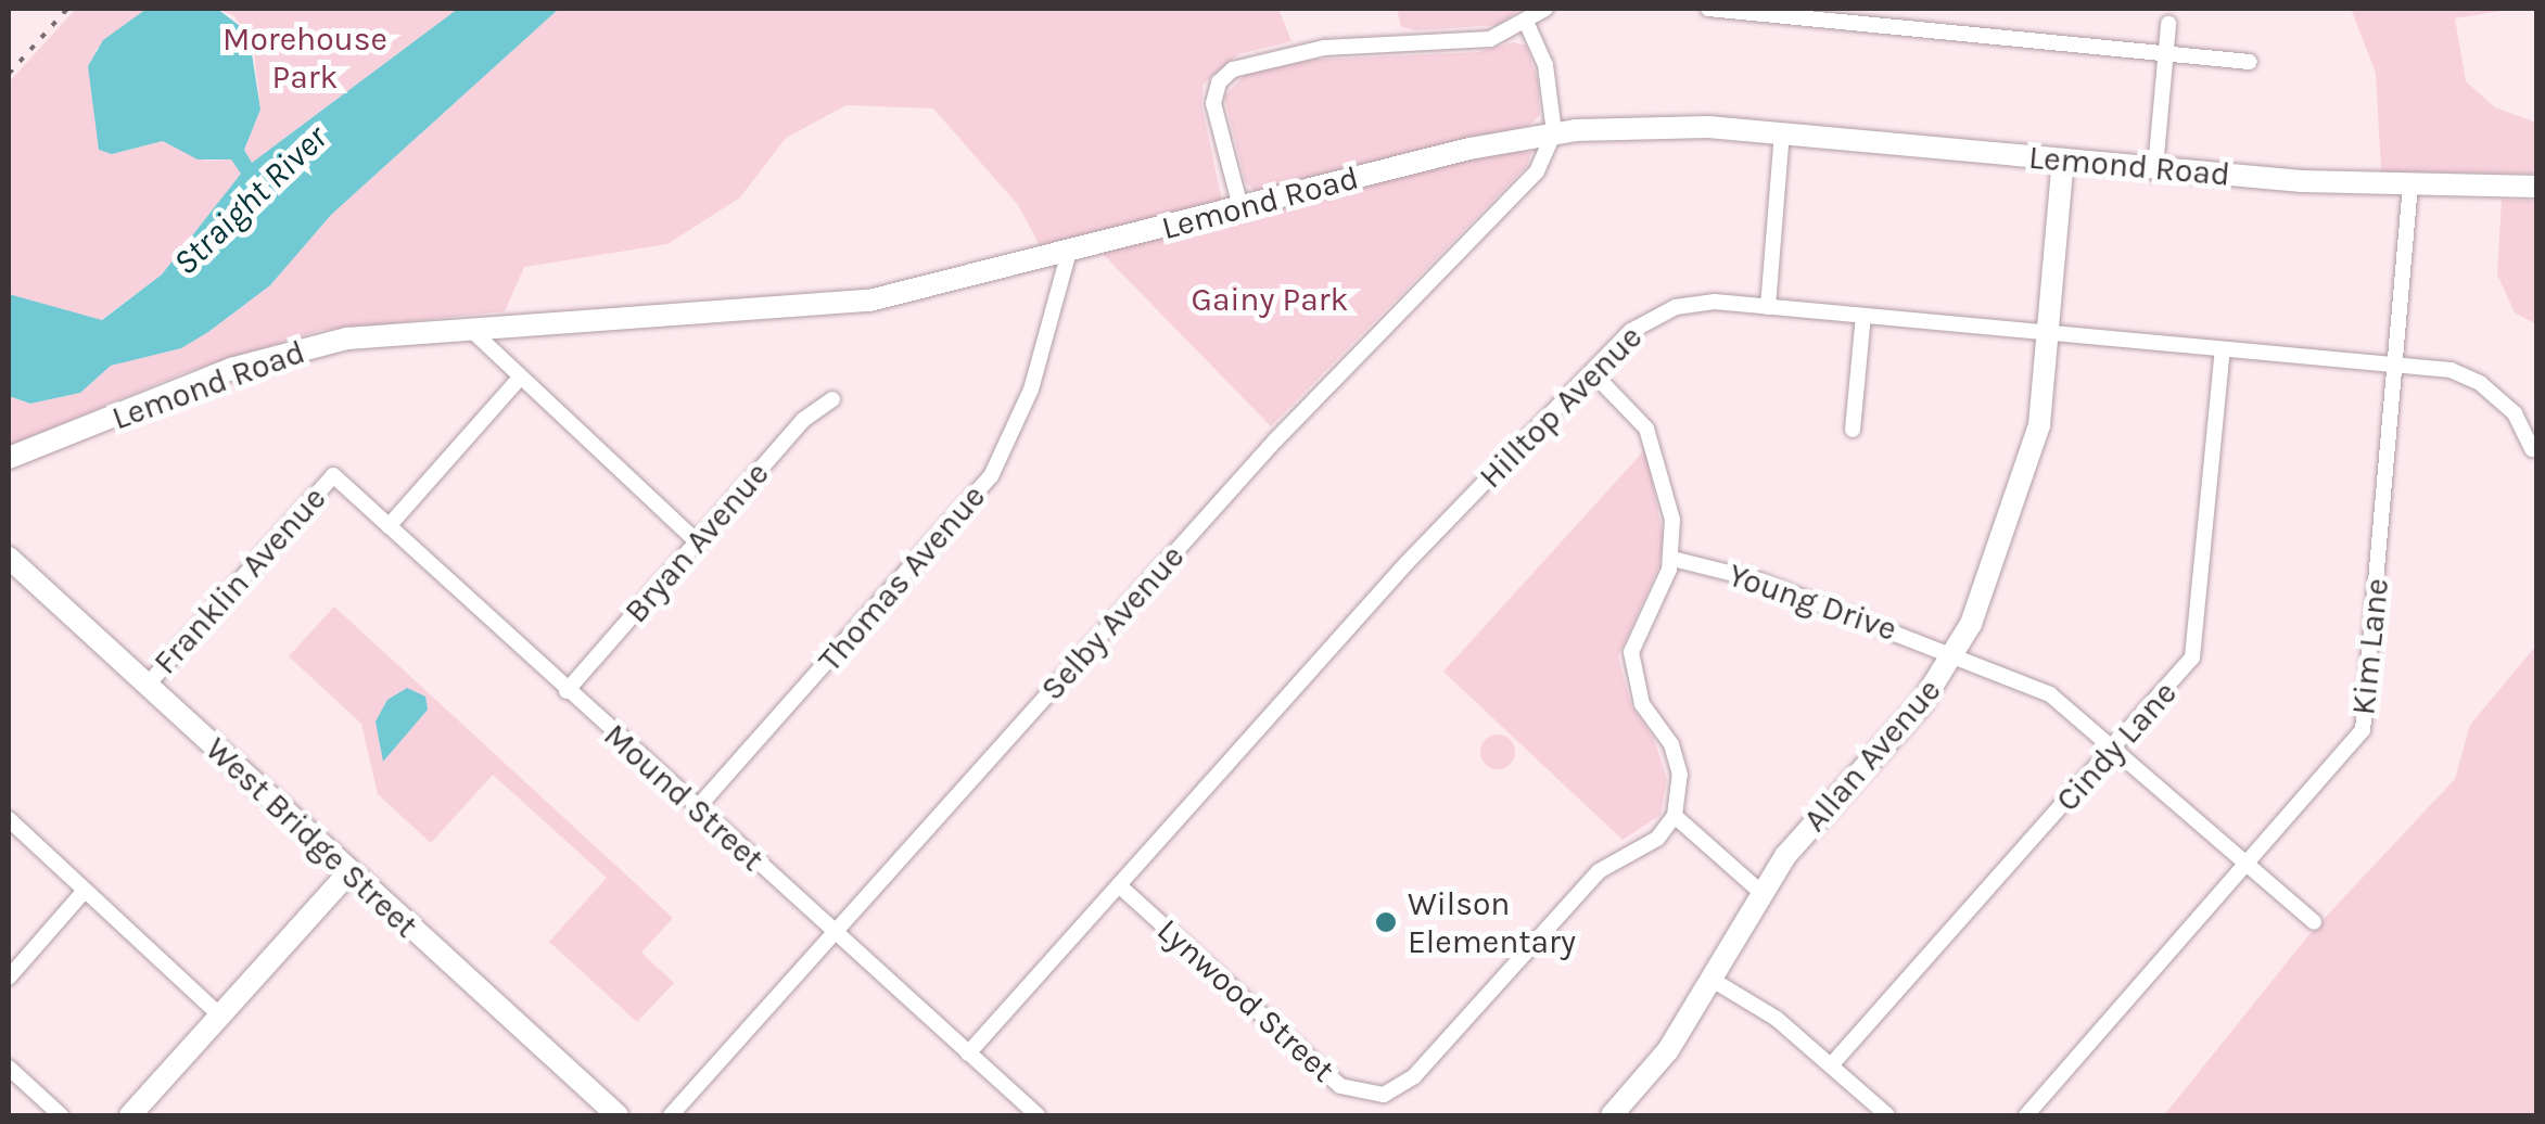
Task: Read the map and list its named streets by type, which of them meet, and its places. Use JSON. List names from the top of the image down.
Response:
{
  "streets": {
    "street": [
      "Lemond Road",
      "Hilltop Avenue",
      "Bryan Avenue",
      "Thomas Avenue",
      "Franklin Avenue",
      "Young Drive",
      "Selby Avenue",
      "Kim Lane",
      "Cindy Lane",
      "Allan Avenue",
      "Mound Street",
      "West Bridge Street",
      "Lynwood Street"
    ]
  },
  "crossings": [
    ["Lemond Road", "Thomas Avenue"],
    ["Lemond Road", "Selby Avenue"],
    ["Lemond Road", "Kim Lane"],
    ["Lemond Road", "Allan Avenue"],
    ["Hilltop Avenue", "Kim Lane"],
    ["Hilltop Avenue", "Cindy Lane"],
    ["Hilltop Avenue", "Allan Avenue"],
    ["Hilltop Avenue", "Mound Street"],
    ["Hilltop Avenue", "Lynwood Street"],
    ["Bryan Avenue", "Mound Street"],
    ["Thomas Avenue", "Mound Street"],
    ["Franklin Avenue", "Mound Street"],
    ["Franklin Avenue", "West Bridge Street"],
    ["Young Drive", "Kim Lane"],
    ["Young Drive", "Cindy Lane"],
    ["Young Drive", "Allan Avenue"],
    ["Selby Avenue", "Mound Street"]
  ],
  "water": ["Straight River"],
  "parks": ["Morehouse Park", "Gainy Park"],
  "places": ["Wilson Elementary"]
}
